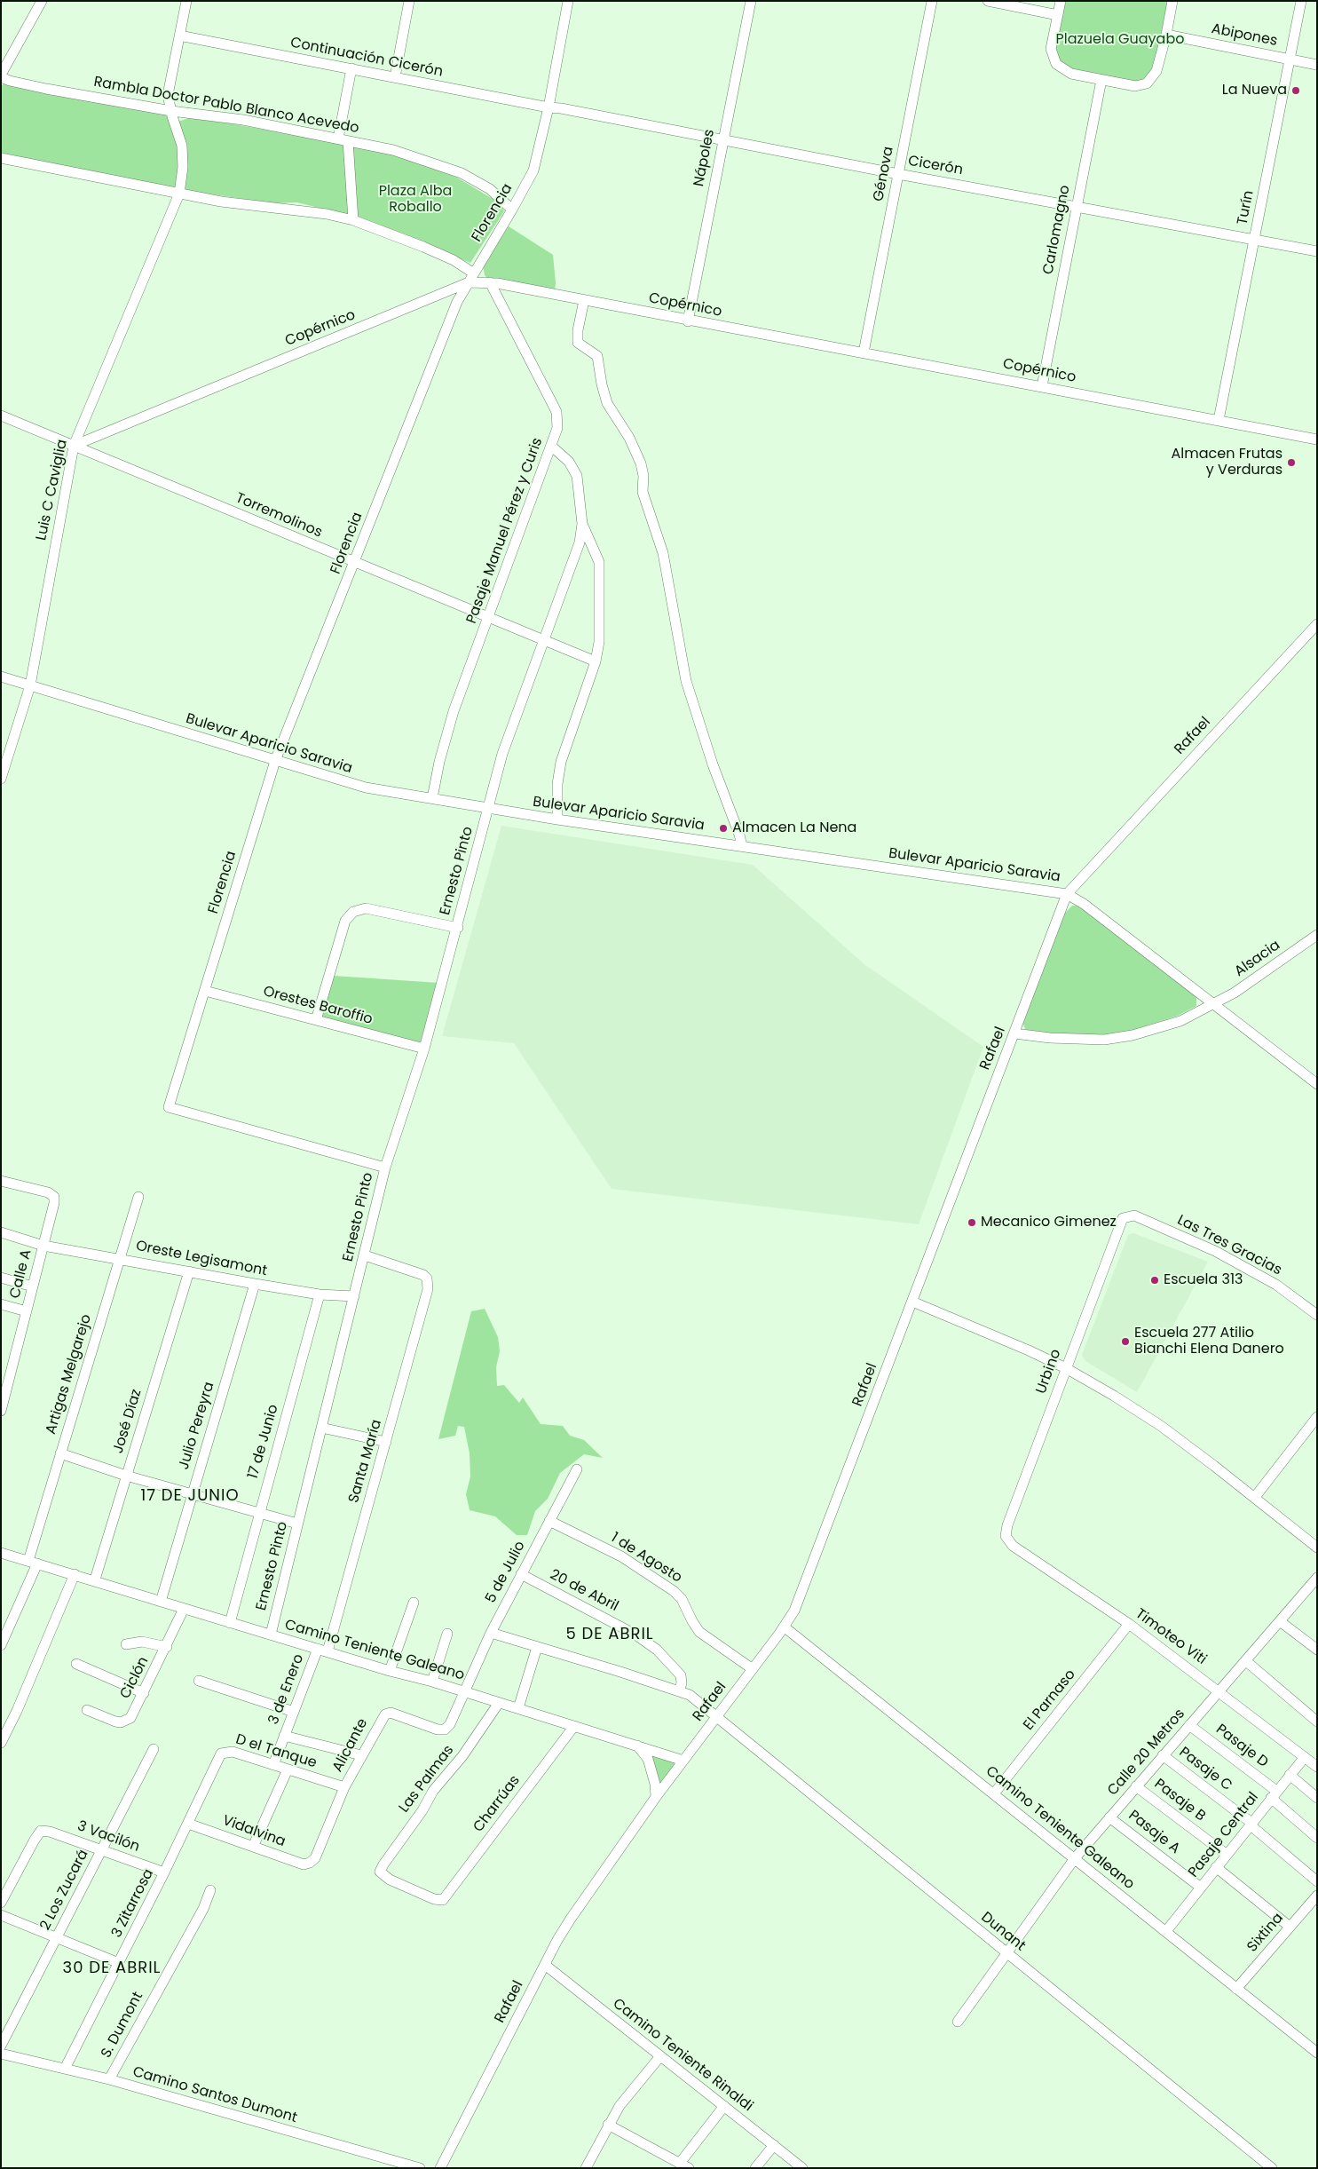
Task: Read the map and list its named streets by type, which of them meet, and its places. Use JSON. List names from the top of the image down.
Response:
{
  "streets": {
    "street": [
      "Abipones",
      "Continuación Cicerón",
      "Rambla Doctor Pablo Blanco Acevedo",
      "Nápoles",
      "Cicerón",
      "Génova",
      "Turín",
      "Florencia",
      "Carlomagno",
      "Copérnico",
      "Luis C Caviglia",
      "Torremolinos",
      "Pasaje Manuel Pérez y Curis",
      "Rafael",
      "Bulevar Aparicio Saravia",
      "Ernesto Pinto",
      "Alsacia",
      "Orestes Baroffio",
      "Las Tres Gracias",
      "Oreste Legisamont",
      "Calle A",
      "Urbino",
      "Artigas Melgarejo",
      "José Díaz",
      "Julio Pereyra",
      "17 de Junio",
      "Santa María",
      "1 de Agosto",
      "5 de Julio",
      "20 de Abril",
      "Timoteo Viti",
      "Camino Teniente Galeano",
      "Ciclón",
      "3 de Enero",
      "El Parnaso",
      "Alicante",
      "Pasaje D",
      "D el Tanque",
      "Calle 20 Metros",
      "Pasaje C",
      "Las Palmas",
      "Pasaje B",
      "Charrúas",
      "Vidalvina",
      "Pasaje A",
      "Pasaje Central",
      "3 Vacilón",
      "2 Los Zucará",
      "3 Zitarrosa",
      "Dunant",
      "Sixtina",
      "S. Dumont",
      "Camino Teniente Rinaldi",
      "Camino Santos Dumont"
    ]
  },
  "crossings": [
    ["Abipones", "Turín"],
    ["Continuación Cicerón", "Cicerón"],
    ["Continuación Cicerón", "Florencia"],
    ["Continuación Cicerón", "Luis C Caviglia"],
    ["Rambla Doctor Pablo Blanco Acevedo", "Florencia"],
    ["Rambla Doctor Pablo Blanco Acevedo", "Luis C Caviglia"],
    ["Nápoles", "Cicerón"],
    ["Nápoles", "Copérnico"],
    ["Cicerón", "Génova"],
    ["Cicerón", "Turín"],
    ["Cicerón", "Florencia"],
    ["Cicerón", "Carlomagno"],
    ["Génova", "Copérnico"],
    ["Turín", "Copérnico"],
    ["Florencia", "Copérnico"],
    ["Florencia", "Torremolinos"],
    ["Florencia", "Bulevar Aparicio Saravia"],
    ["Florencia", "Ernesto Pinto"],
    ["Florencia", "Orestes Baroffio"],
    ["Carlomagno", "Copérnico"],
    ["Copérnico", "Luis C Caviglia"],
    ["Copérnico", "Torremolinos"],
    ["Copérnico", "Pasaje Manuel Pérez y Curis"],
    ["Luis C Caviglia", "Torremolinos"],
    ["Luis C Caviglia", "Bulevar Aparicio Saravia"],
    ["Torremolinos", "Pasaje Manuel Pérez y Curis"],
    ["Torremolinos", "Ernesto Pinto"],
    ["Pasaje Manuel Pérez y Curis", "Bulevar Aparicio Saravia"],
    ["Rafael", "Bulevar Aparicio Saravia"],
    ["Rafael", "Alsacia"],
    ["Rafael", "1 de Agosto"],
    ["Rafael", "Camino Teniente Galeano"],
    ["Rafael", "Dunant"],
    ["Rafael", "Camino Teniente Rinaldi"],
    ["Bulevar Aparicio Saravia", "Ernesto Pinto"],
    ["Bulevar Aparicio Saravia", "Alsacia"],
    ["Ernesto Pinto", "Orestes Baroffio"],
    ["Ernesto Pinto", "Oreste Legisamont"],
    ["Ernesto Pinto", "Santa María"],
    ["Ernesto Pinto", "Camino Teniente Galeano"],
    ["Las Tres Gracias", "Urbino"],
    ["Oreste Legisamont", "Calle A"],
    ["Oreste Legisamont", "Artigas Melgarejo"],
    ["Oreste Legisamont", "José Díaz"],
    ["Oreste Legisamont", "Julio Pereyra"],
    ["Oreste Legisamont", "17 de Junio"],
    ["Urbino", "Timoteo Viti"],
    ["Artigas Melgarejo", "Camino Teniente Galeano"],
    ["José Díaz", "Camino Teniente Galeano"],
    ["Julio Pereyra", "Camino Teniente Galeano"],
    ["17 de Junio", "Camino Teniente Galeano"],
    ["Santa María", "Camino Teniente Galeano"],
    ["Santa María", "3 de Enero"],
    ["1 de Agosto", "5 de Julio"],
    ["5 de Julio", "20 de Abril"],
    ["5 de Julio", "Camino Teniente Galeano"],
    ["5 de Julio", "Alicante"],
    ["5 de Julio", "Dunant"],
    ["20 de Abril", "Dunant"],
    ["Timoteo Viti", "El Parnaso"],
    ["Timoteo Viti", "Calle 20 Metros"],
    ["Timoteo Viti", "Pasaje Central"],
    ["Camino Teniente Galeano", "Ciclón"],
    ["Camino Teniente Galeano", "3 de Enero"],
    ["Camino Teniente Galeano", "El Parnaso"],
    ["Camino Teniente Galeano", "Alicante"],
    ["Camino Teniente Galeano", "Calle 20 Metros"],
    ["Camino Teniente Galeano", "Las Palmas"],
    ["Camino Teniente Galeano", "Charrúas"],
    ["Camino Teniente Galeano", "Pasaje Central"],
    ["Camino Teniente Galeano", "Sixtina"],
    ["3 de Enero", "D el Tanque"],
    ["Alicante", "D el Tanque"],
    ["Alicante", "Vidalvina"],
    ["Pasaje D", "Calle 20 Metros"],
    ["Pasaje D", "Pasaje Central"],
    ["D el Tanque", "3 Zitarrosa"],
    ["Calle 20 Metros", "Pasaje C"],
    ["Calle 20 Metros", "Pasaje B"],
    ["Calle 20 Metros", "Pasaje A"],
    ["Calle 20 Metros", "Dunant"],
    ["Pasaje C", "Pasaje Central"],
    ["Las Palmas", "Charrúas"],
    ["Pasaje B", "Pasaje Central"],
    ["Vidalvina", "3 Zitarrosa"],
    ["Pasaje A", "Pasaje Central"],
    ["3 Vacilón", "2 Los Zucará"],
    ["3 Vacilón", "3 Zitarrosa"],
    ["3 Zitarrosa", "Camino Santos Dumont"],
    ["S. Dumont", "Camino Santos Dumont"]
  ],
  "districts": ["17 DE JUNIO", "5 DE ABRIL", "30 DE ABRIL"],
  "parks": ["Plazuela Guayabo", "Plaza Alba Roballo"],
  "places": [
    "La Nueva",
    "Almacen Frutas y Verduras",
    "Almacen La Nena",
    "Mecanico Gimenez",
    "Escuela 313",
    "Escuela 277 Atilio Bianchi Elena Danero"
  ]
}
